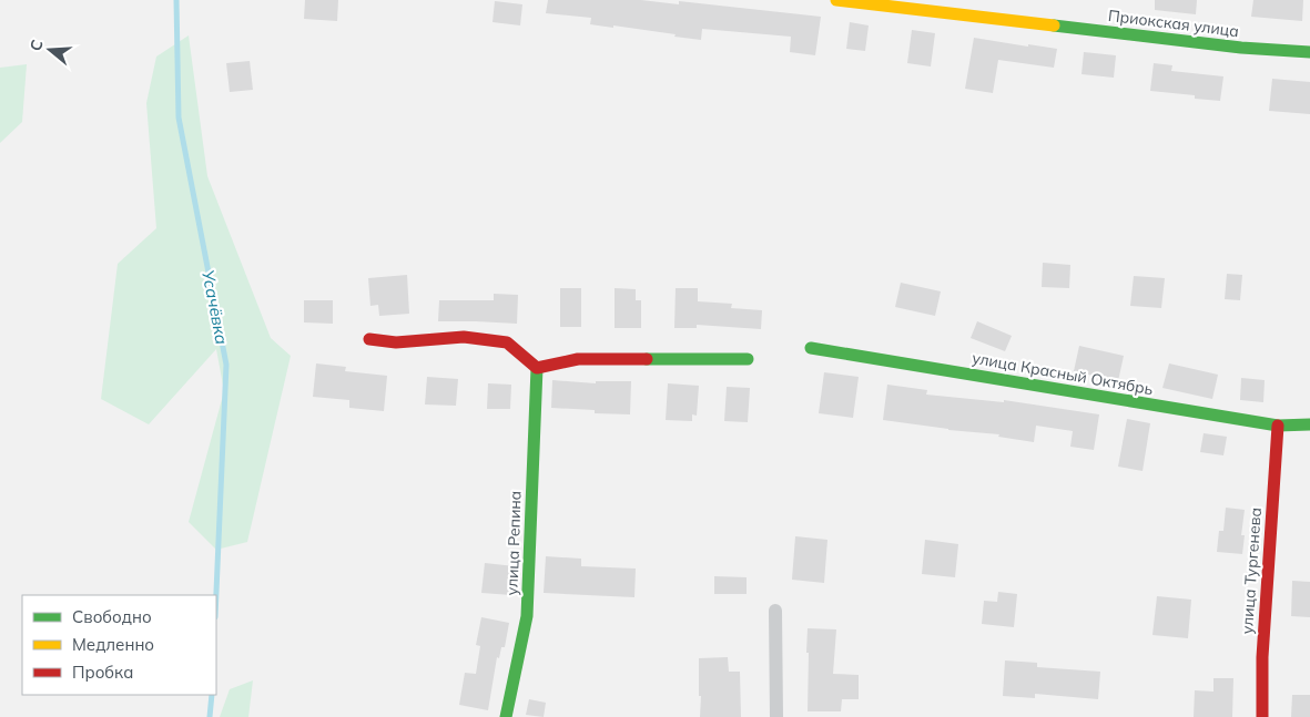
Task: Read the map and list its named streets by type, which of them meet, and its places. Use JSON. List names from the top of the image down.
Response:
{
  "streets": {
    "street": [
      "Приокская улица",
      "улица Красный Октябрь",
      "улица Репина",
      "улица Тургенева"
    ]
  },
  "crossings": [
    ["улица Красный Октябрь", "улица Тургенева"]
  ],
  "water": ["Усачёвка"],
  "legend": ["Свободно", "Медленно", "Пробка"],
  "north": "left"
}
